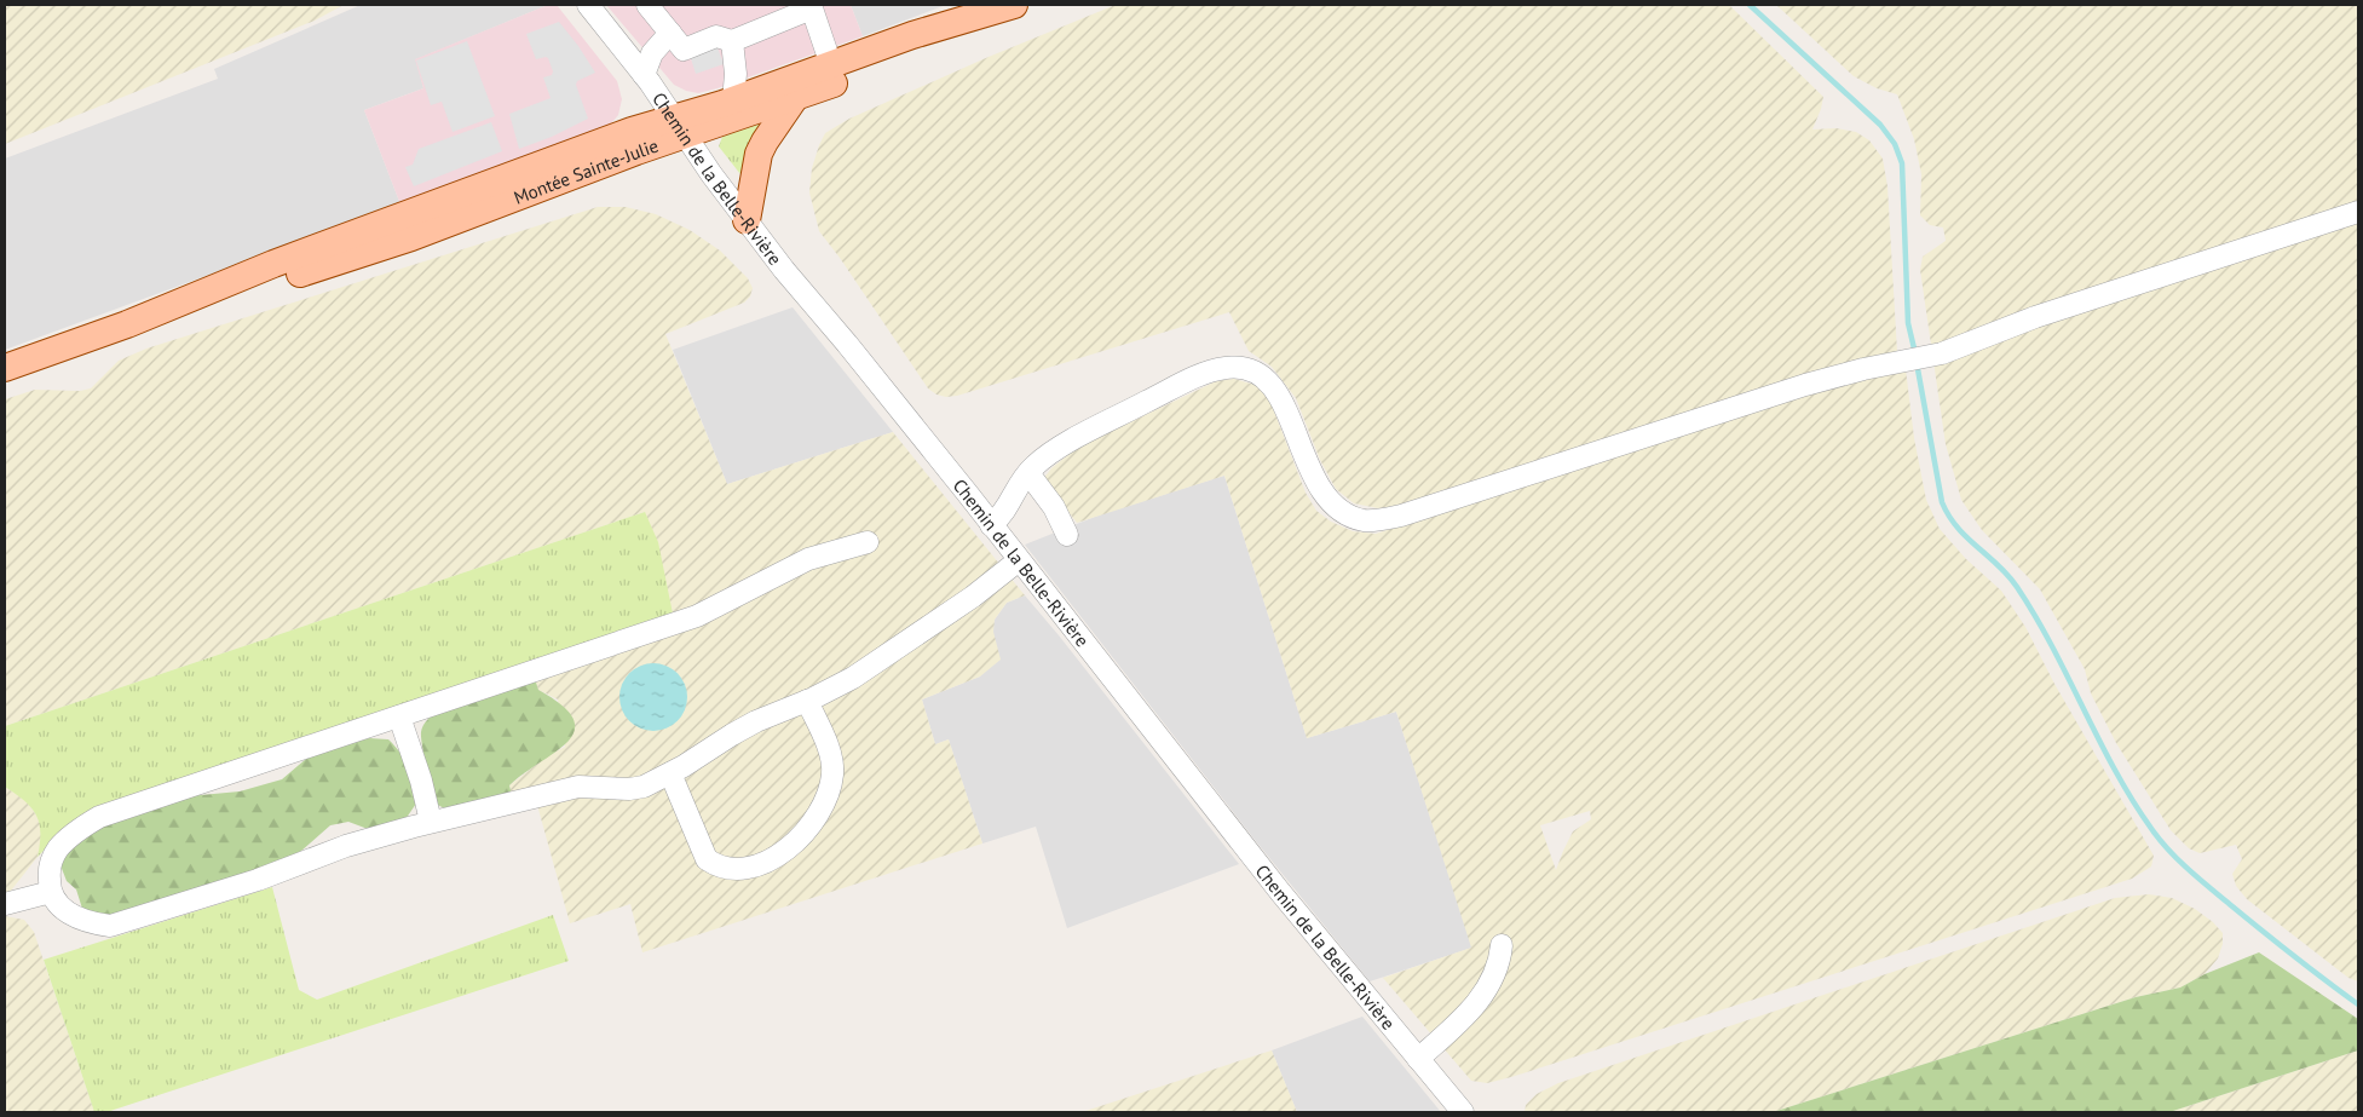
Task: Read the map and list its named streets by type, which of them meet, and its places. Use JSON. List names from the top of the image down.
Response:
{
  "streets": {
    "main road": ["Montée Sainte-Julie"],
    "street": ["Chemin de la Belle-Rivière"]
  },
  "crossings": [
    ["Montée Sainte-Julie", "Chemin de la Belle-Rivière"]
  ]
}
